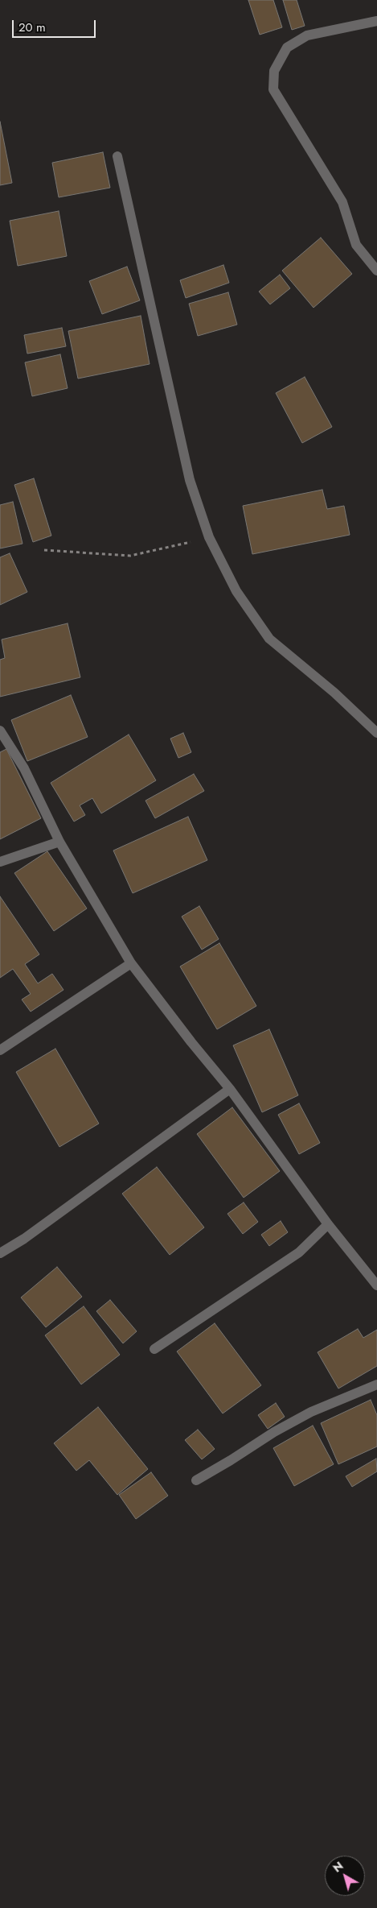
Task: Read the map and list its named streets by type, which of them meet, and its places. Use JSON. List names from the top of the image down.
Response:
{
  "scale_bar": "20 m",
  "north": "top left"
}
